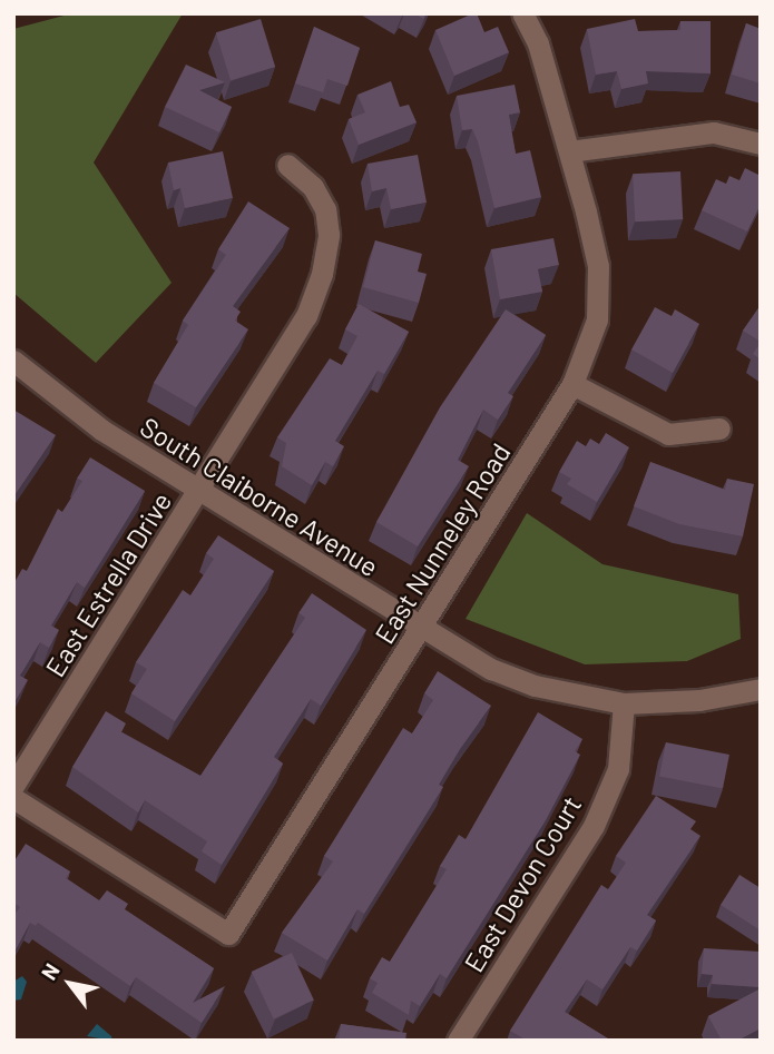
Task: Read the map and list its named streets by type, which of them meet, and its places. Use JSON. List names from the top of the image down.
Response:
{
  "streets": {
    "street": [
      "South Claiborne Avenue",
      "East Nunneley Road",
      "East Estrella Drive",
      "East Devon Court"
    ]
  },
  "crossings": [
    ["South Claiborne Avenue", "East Nunneley Road"],
    ["South Claiborne Avenue", "East Estrella Drive"],
    ["South Claiborne Avenue", "East Devon Court"]
  ],
  "north": "top left"
}
